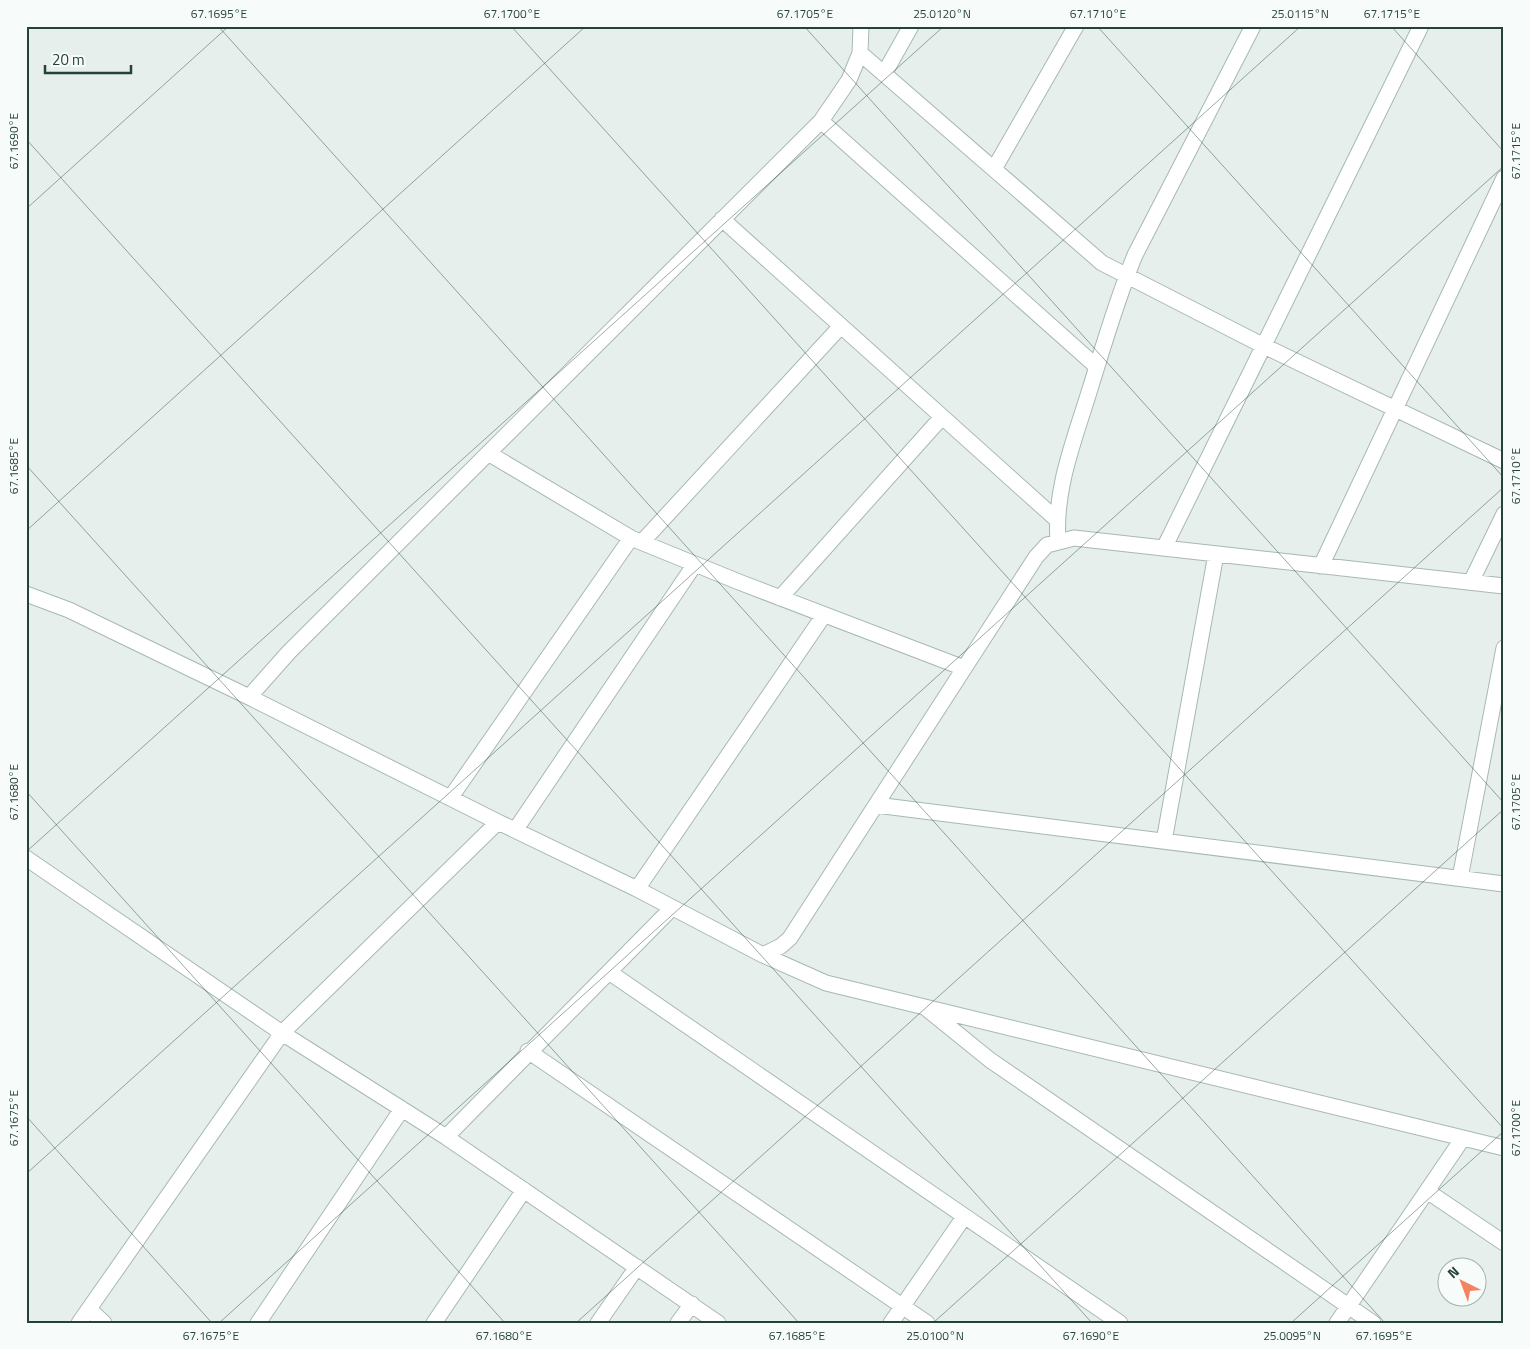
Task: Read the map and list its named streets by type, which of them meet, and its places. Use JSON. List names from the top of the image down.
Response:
{
  "scale_bar": "20 m",
  "north": "top left",
  "coordinates": [
    "67.1695°E",
    "67.1700°E",
    "67.1705°E",
    "25.0120°N",
    "67.1710°E",
    "25.0115°N",
    "67.1715°E",
    "67.1690°E",
    "67.1685°E",
    "67.1680°E",
    "67.1675°E",
    "25.0100°N",
    "25.0095°N"
  ]
}
